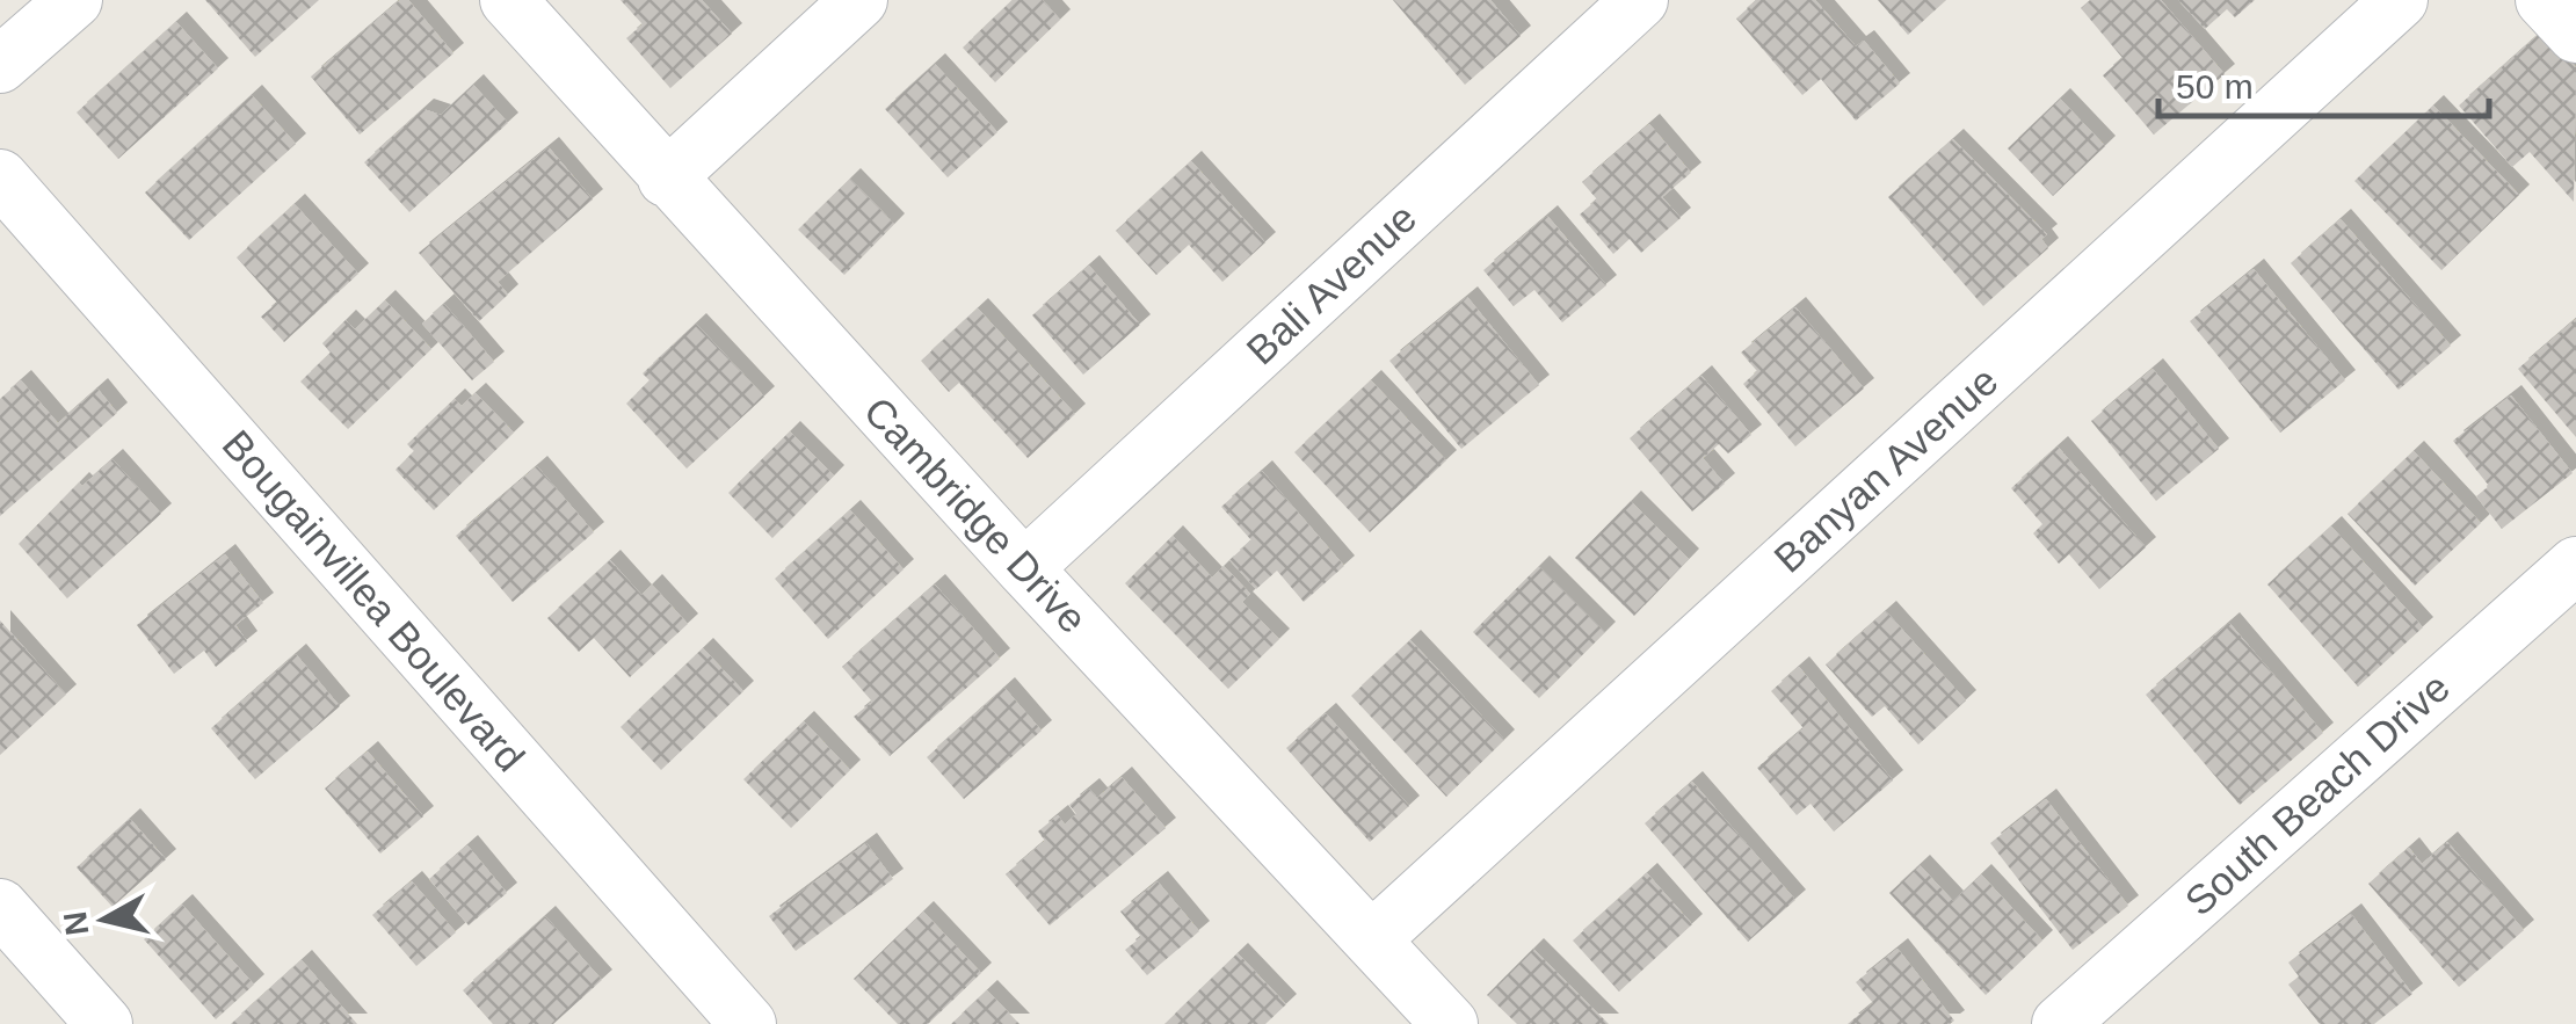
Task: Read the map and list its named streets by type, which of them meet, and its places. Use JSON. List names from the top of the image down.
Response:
{
  "streets": {
    "street": [
      "Bali Avenue",
      "Banyan Avenue",
      "Cambridge Drive",
      "Bougainvillea Boulevard",
      "South Beach Drive"
    ]
  },
  "crossings": [
    ["Bali Avenue", "Cambridge Drive"],
    ["Banyan Avenue", "Cambridge Drive"]
  ],
  "scale_bar": "50 m",
  "north": "left"
}
